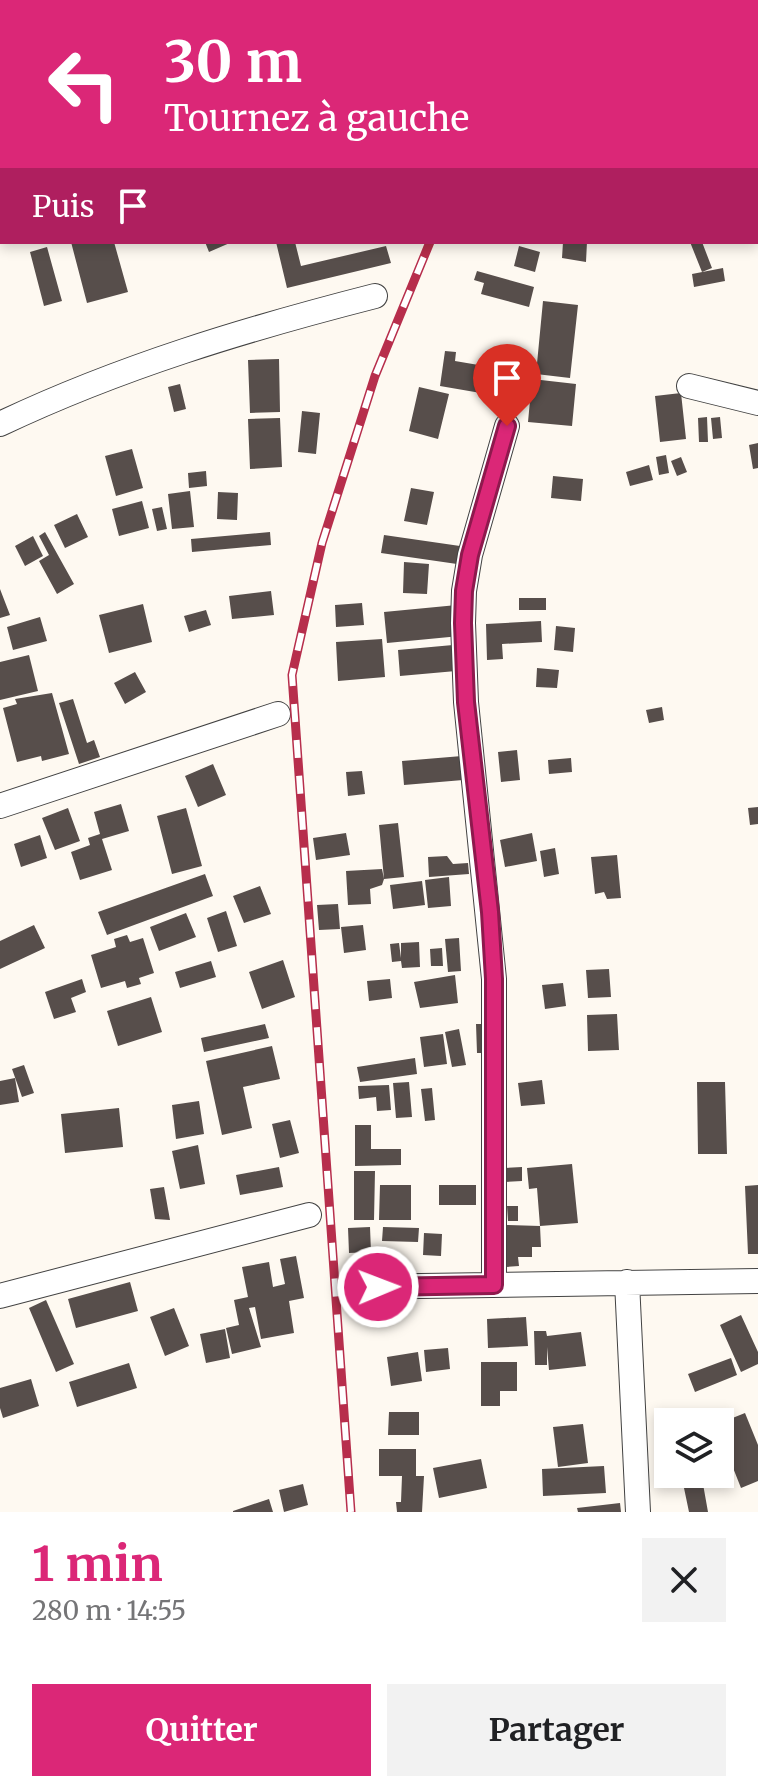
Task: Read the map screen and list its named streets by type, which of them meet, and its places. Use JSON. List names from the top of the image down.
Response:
{
  "page": {
    "turn": ["30 m", "Tournez à gauche"],
    "then": "Puis",
    "heading": ["1 min", "280 m · 14:55"],
    "buttons": ["Quitter", "Partager"]
  }
}
